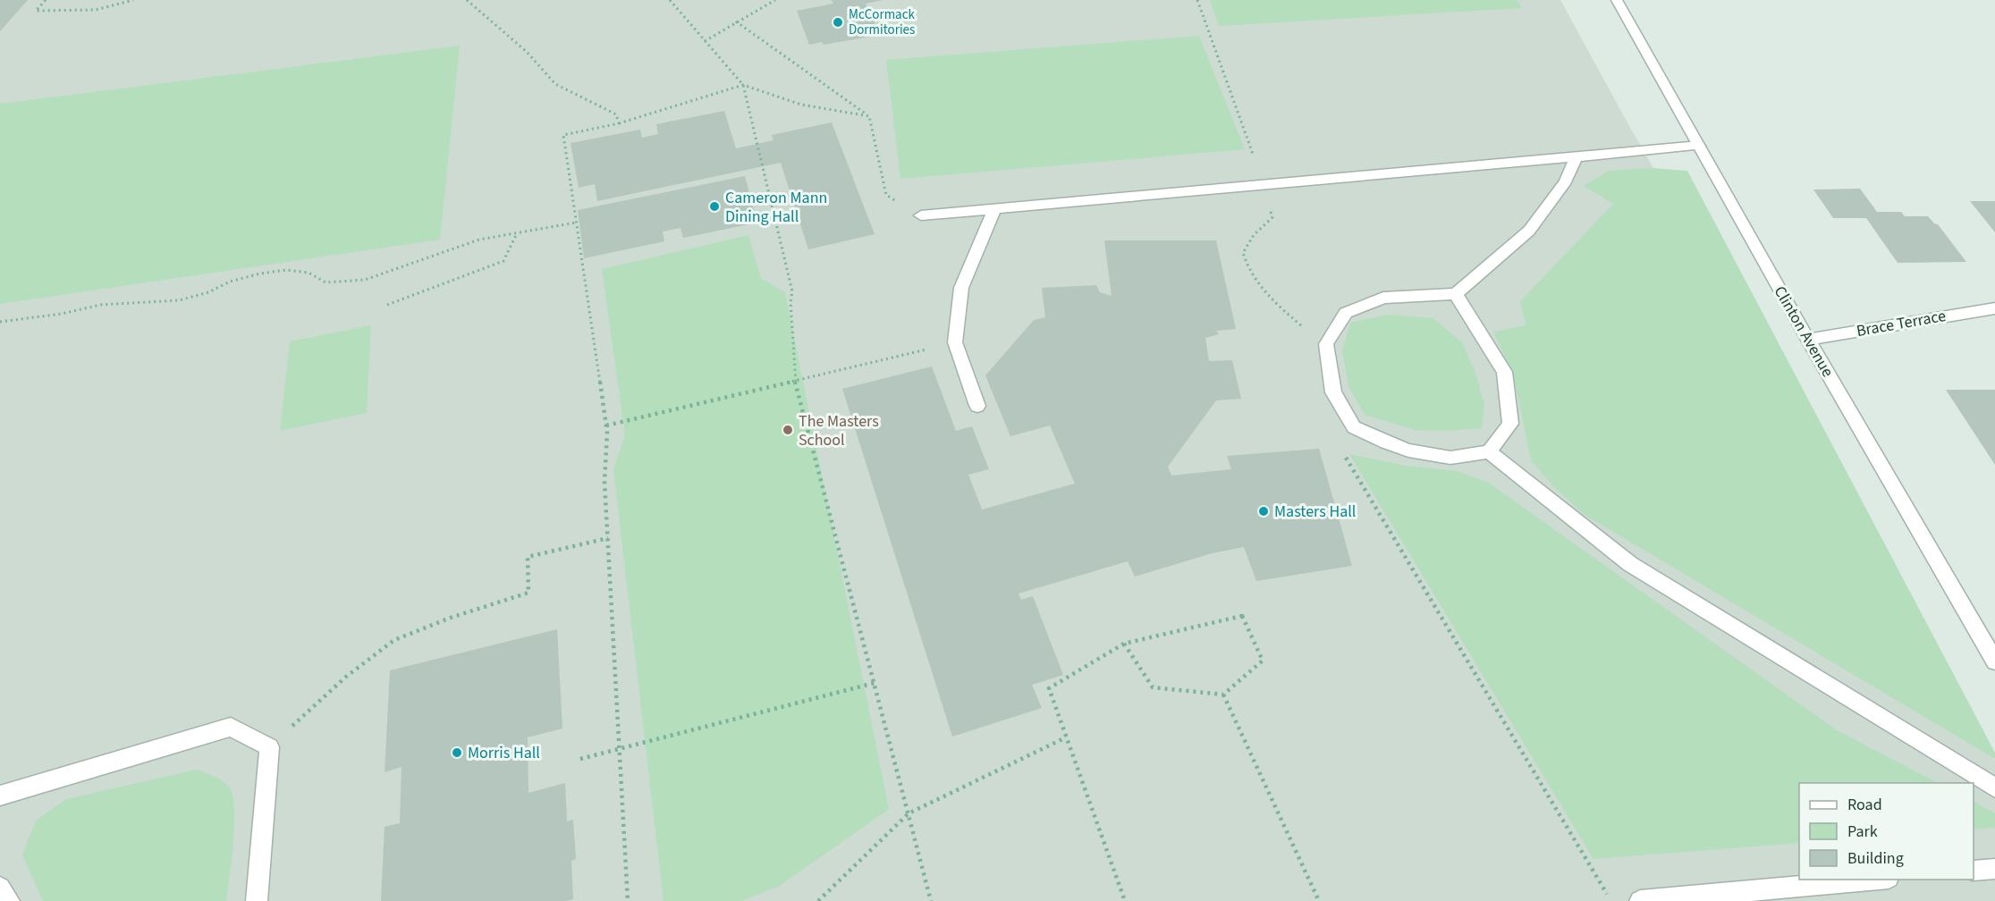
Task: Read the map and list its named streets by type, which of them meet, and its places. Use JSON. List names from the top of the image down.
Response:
{
  "streets": {
    "street": ["Brace Terrace", "Clinton Avenue"]
  },
  "crossings": [
    ["Brace Terrace", "Clinton Avenue"]
  ],
  "places": [
    "McCormack Dormitories",
    "Cameron Mann Dining Hall",
    "The Masters School",
    "Masters Hall",
    "Morris Hall"
  ],
  "legend": ["Road", "Park", "Building"]
}
